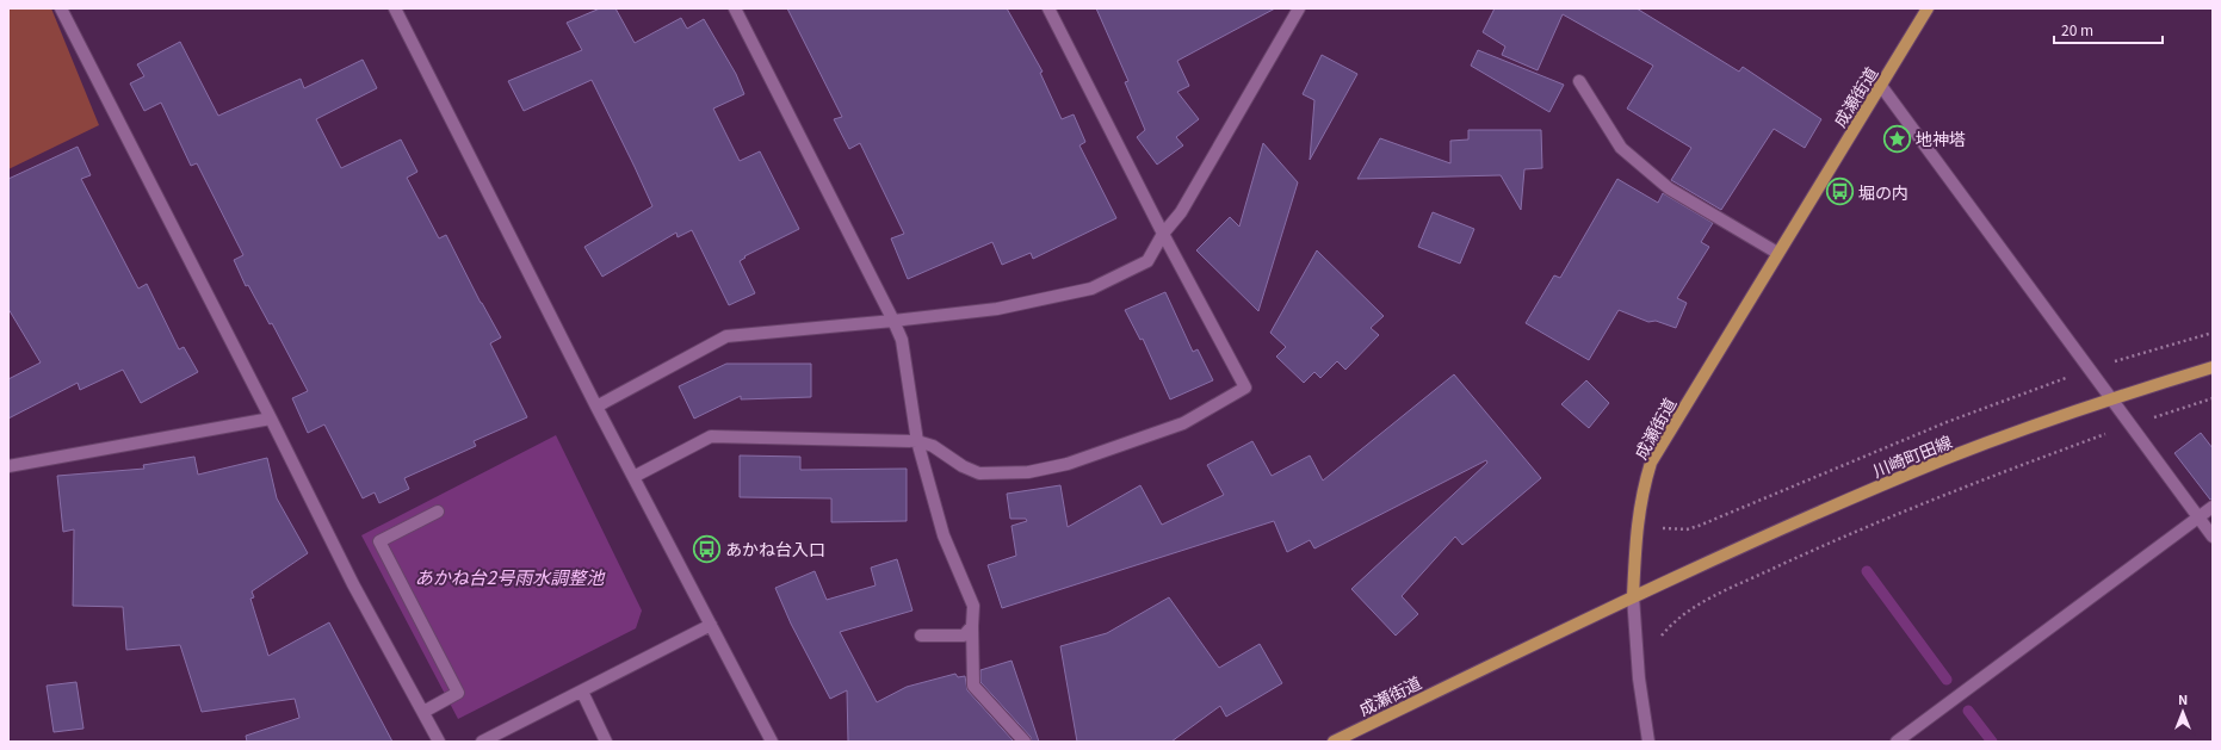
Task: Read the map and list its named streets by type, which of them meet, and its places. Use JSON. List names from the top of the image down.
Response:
{
  "streets": {
    "main road": ["成瀬街道", "川崎町田線"]
  },
  "crossings": [
    ["成瀬街道", "川崎町田線"]
  ],
  "water": ["あかね台2号雨水調整池"],
  "places": {
    "place": ["地神塔"],
    "bus stop": ["堀の内", "あかね台入口"]
  },
  "scale_bar": "20 m",
  "north": "top"
}
